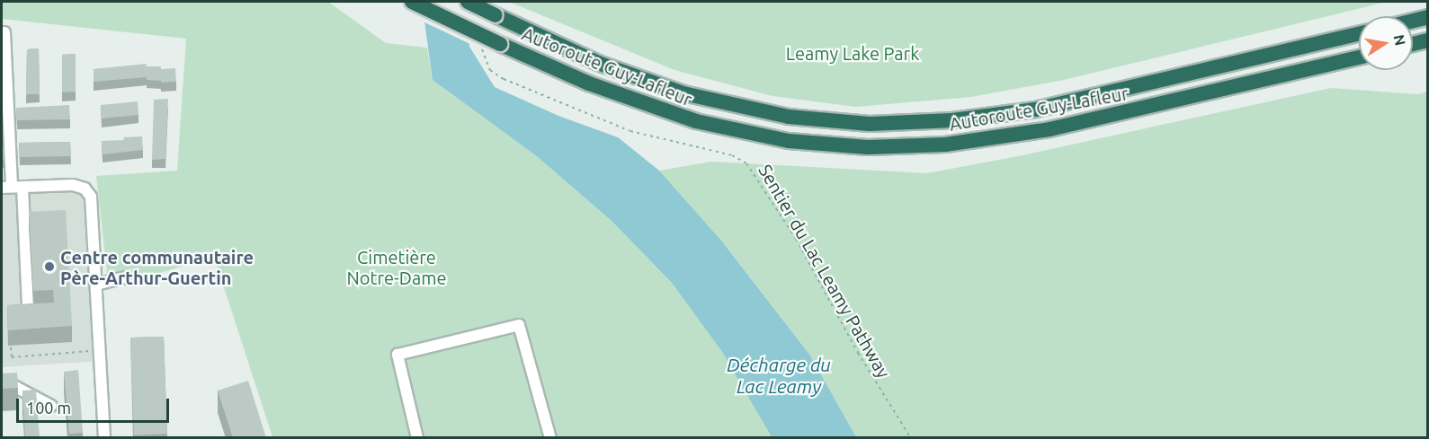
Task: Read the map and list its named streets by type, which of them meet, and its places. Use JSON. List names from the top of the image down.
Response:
{
  "streets": {
    "highway": ["Autoroute Guy-Lafleur"],
    "path": ["Sentier du Lac Leamy Pathway"]
  },
  "water": ["Décharge du Lac Leamy"],
  "parks": ["Leamy Lake Park", "Cimetière Notre-Dame"],
  "places": ["Centre communautaire Père-Arthur-Guertin"],
  "scale_bar": "100 m",
  "north": "right"
}
